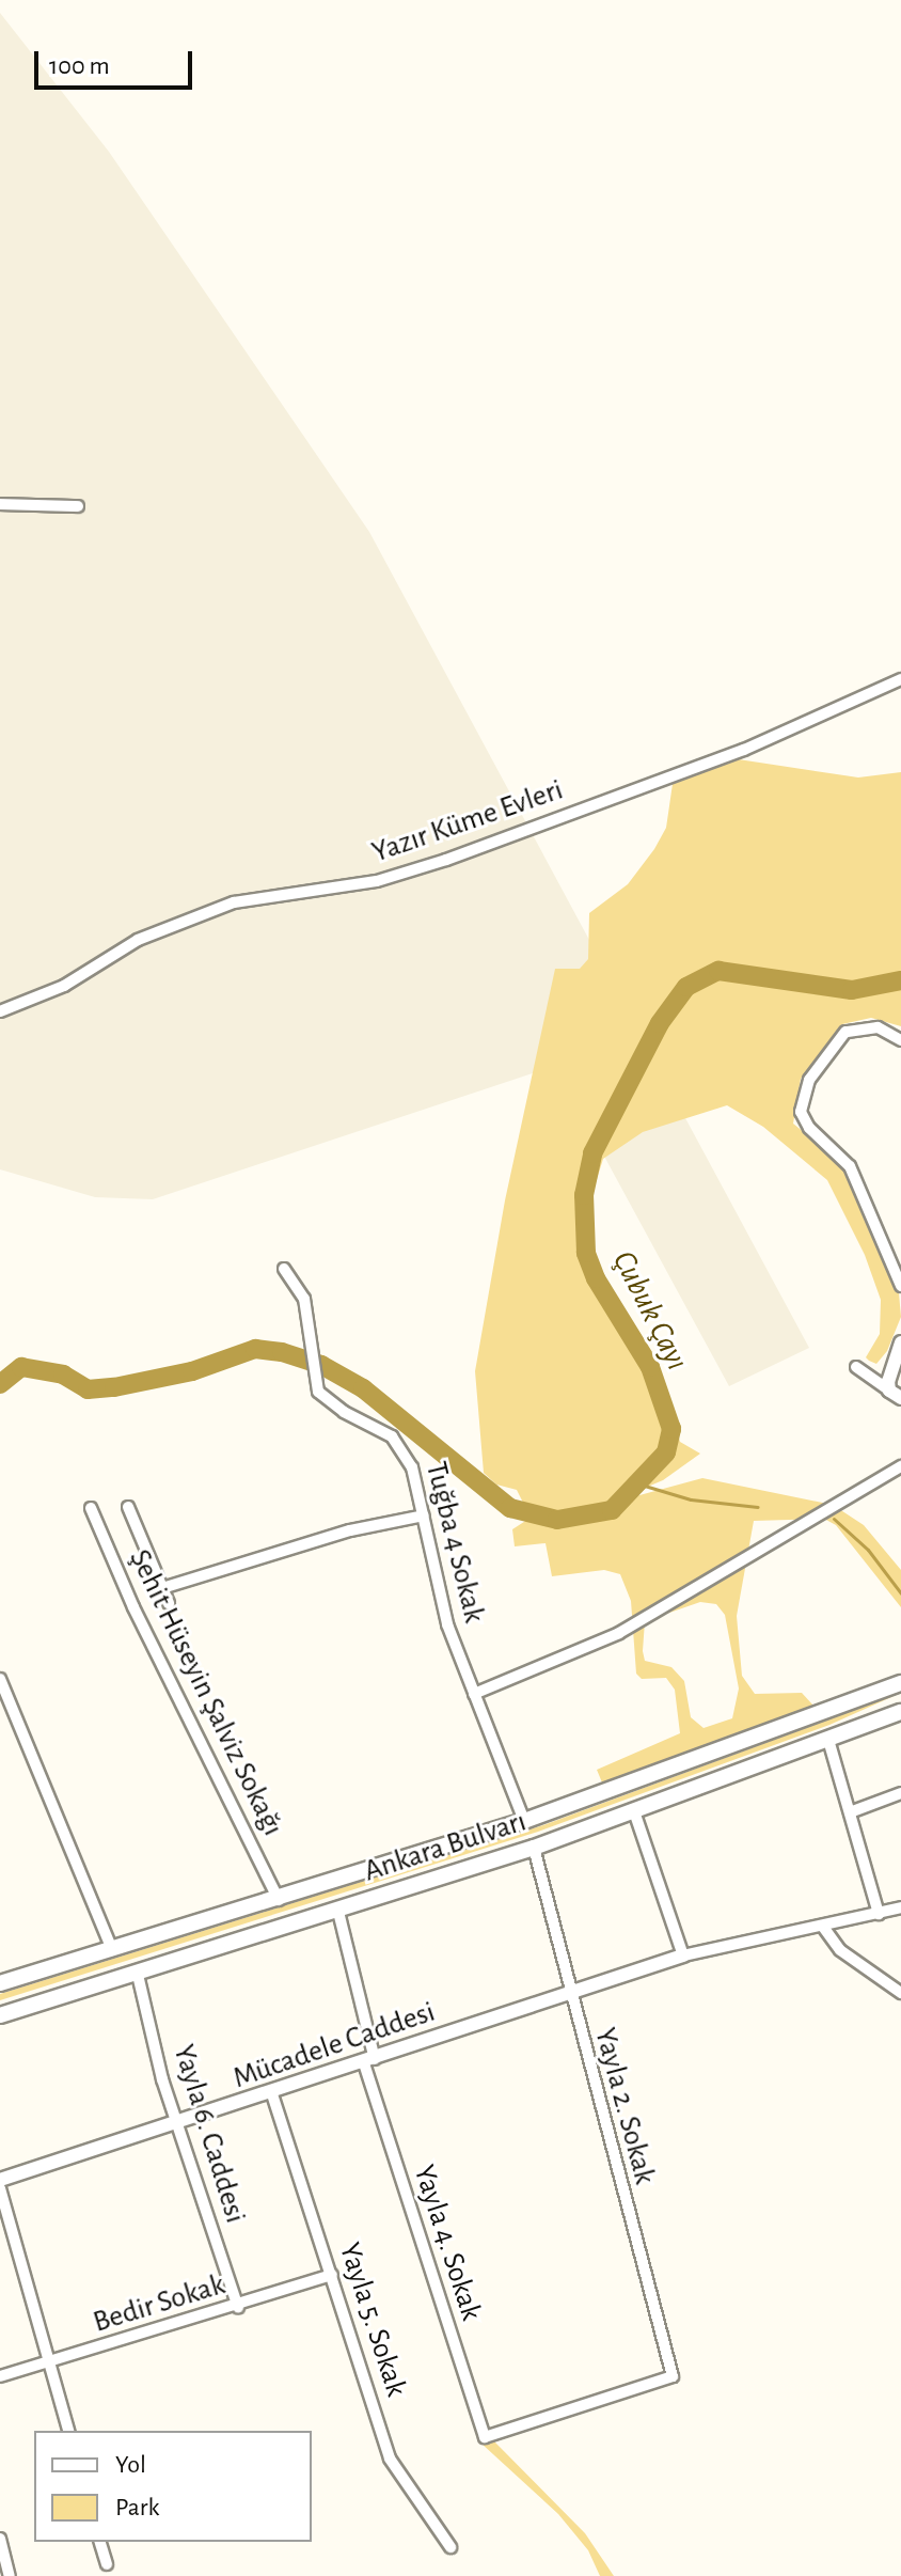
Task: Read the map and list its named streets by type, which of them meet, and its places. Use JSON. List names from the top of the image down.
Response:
{
  "streets": {
    "main road": ["Ankara Bulvarı"],
    "street": [
      "Yazır Küme Evleri",
      "Tuğba 4 Sokak",
      "Şehit Hüseyin Şalviz Sokağı",
      "Mücadele Caddesi",
      "Yayla 2. Sokak",
      "Yayla 6. Caddesi",
      "Yayla 4. Sokak",
      "Bedir Sokak",
      "Yayla 5. Sokak"
    ]
  },
  "crossings": [
    ["Tuğba 4 Sokak", "Ankara Bulvarı"],
    ["Şehit Hüseyin Şalviz Sokağı", "Ankara Bulvarı"],
    ["Ankara Bulvarı", "Yayla 2. Sokak"],
    ["Ankara Bulvarı", "Yayla 6. Caddesi"],
    ["Ankara Bulvarı", "Yayla 4. Sokak"],
    ["Mücadele Caddesi", "Yayla 2. Sokak"],
    ["Mücadele Caddesi", "Yayla 6. Caddesi"],
    ["Mücadele Caddesi", "Yayla 4. Sokak"],
    ["Mücadele Caddesi", "Yayla 5. Sokak"],
    ["Yayla 2. Sokak", "Yayla 4. Sokak"],
    ["Yayla 6. Caddesi", "Bedir Sokak"],
    ["Bedir Sokak", "Yayla 5. Sokak"]
  ],
  "water": ["Çubuk Çayı"],
  "legend": ["Yol", "Park"],
  "scale_bar": "100 m"
}
